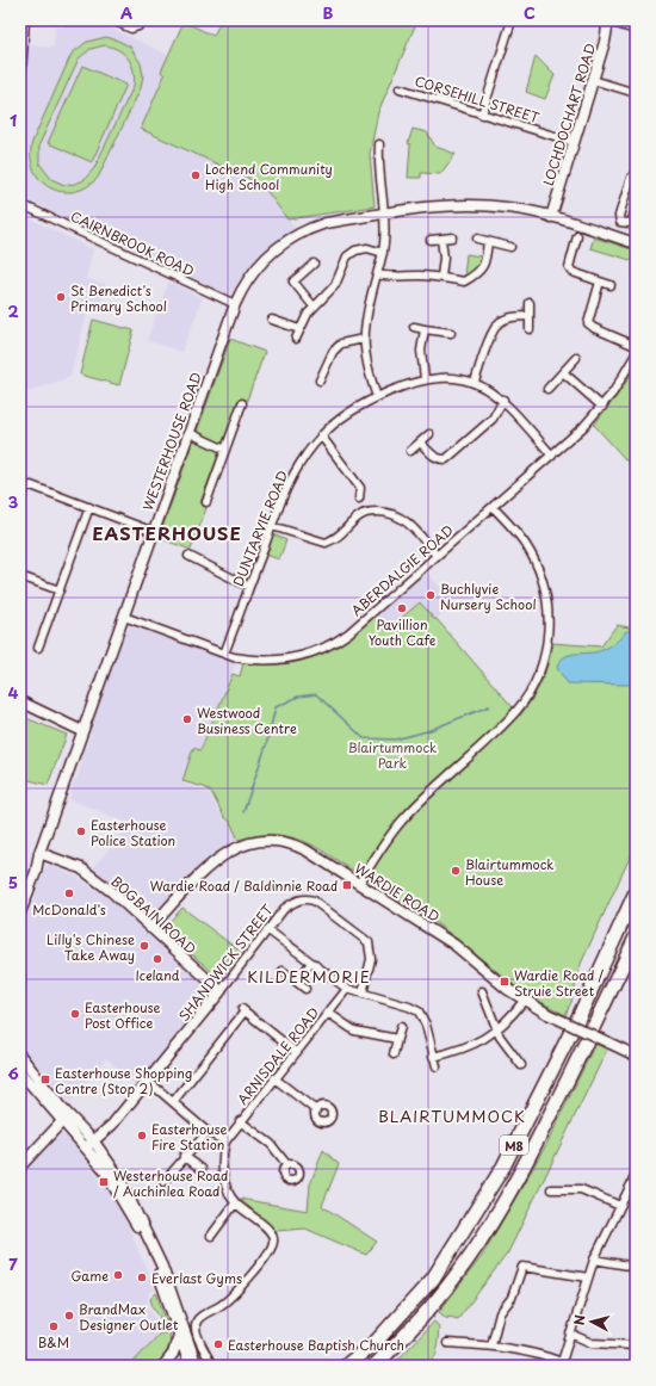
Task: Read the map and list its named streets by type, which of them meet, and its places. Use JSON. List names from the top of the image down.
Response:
{
  "streets": {
    "highway": ["M8"],
    "street": [
      "CORSEHILL STREET",
      "LOCHDOCHART ROAD",
      "CAIRNBROOK ROAD",
      "WESTERHOUSE ROAD",
      "DUNTARVIE ROAD",
      "ABERDALGIE ROAD",
      "WARDIE ROAD",
      "BOGBAIN ROAD",
      "SHANDWICK STREET",
      "ARNISDALE ROAD"
    ]
  },
  "crossings": [
    ["CORSEHILL STREET", "LOCHDOCHART ROAD"],
    ["LOCHDOCHART ROAD", "WESTERHOUSE ROAD"],
    ["CAIRNBROOK ROAD", "WESTERHOUSE ROAD"],
    ["WESTERHOUSE ROAD", "ABERDALGIE ROAD"],
    ["WESTERHOUSE ROAD", "BOGBAIN ROAD"],
    ["DUNTARVIE ROAD", "ABERDALGIE ROAD"],
    ["WARDIE ROAD", "BOGBAIN ROAD"],
    ["BOGBAIN ROAD", "SHANDWICK STREET"]
  ],
  "districts": ["EASTERHOUSE", "KILDERMORIE", "BLAIRTUMMOCK"],
  "parks": ["Blairtummock Park"],
  "places": {
    "other": [
      "Lochend Community High School",
      "St Benedict's Primary School",
      "Buchlyvie Nursery School",
      "Pavillion Youth Cafe",
      "Westwood Business Centre",
      "Easterhouse Police Station",
      "Blairtummock House",
      "McDonald's",
      "Lilly's Chinese Take Away",
      "Iceland",
      "Easterhouse Post Office",
      "Easterhouse Fire Station",
      "Game",
      "Everlast Gyms",
      "BrandMax Designer Outlet",
      "B&M",
      "Easterhouse Baptish Church"
    ],
    "transit": [
      "Wardie Road / Baldinnie Road",
      "Wardie Road / Struie Street",
      "Easterhouse Shopping Centre (Stop 2)",
      "Westerhouse Road / Auchinlea Road"
    ]
  },
  "north": "left",
  "grid": {
    "columns": ["A", "B", "C"],
    "rows": [
      "1",
      "2",
      "3",
      "4",
      "5",
      "6",
      "7"
    ]
  }
}
